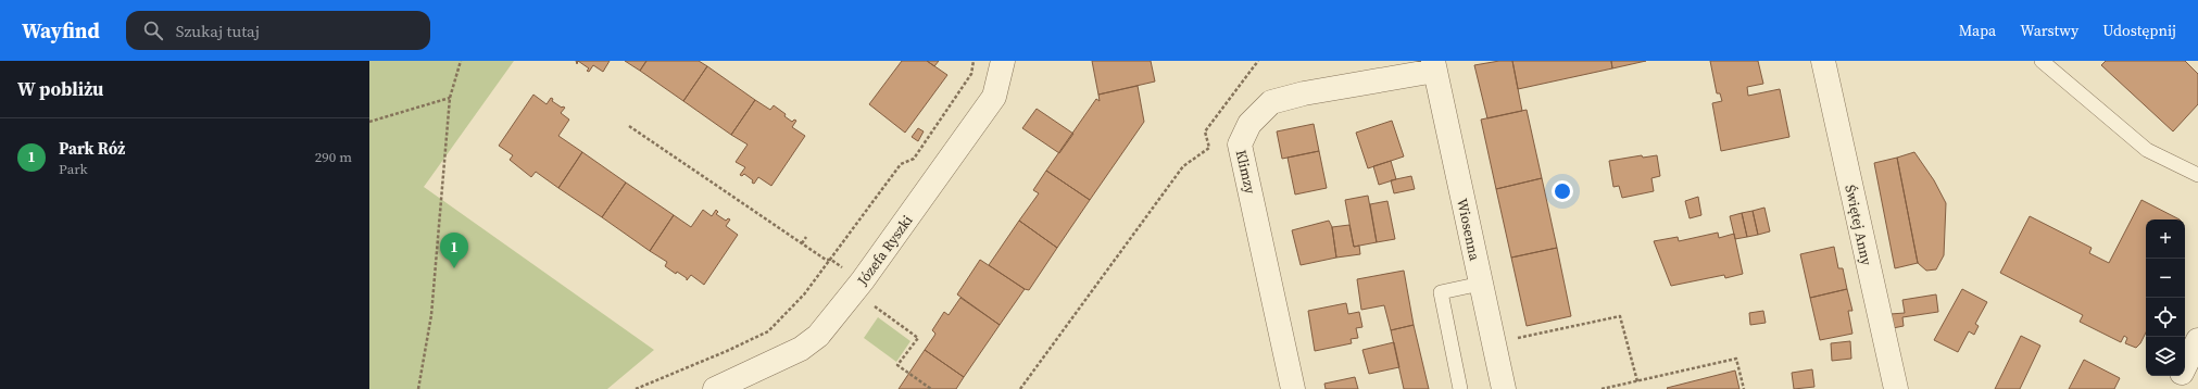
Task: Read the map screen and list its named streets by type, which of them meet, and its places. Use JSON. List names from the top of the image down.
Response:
{
  "streets": {
    "street": [
      "Klimzy",
      "Świętej Anny",
      "Wiosenna",
      "Józefa Ryszki"
    ]
  },
  "crossings": [
    ["Klimzy", "Wiosenna"]
  ],
  "page": {
    "header": "Wayfind",
    "search": "Szukaj tutaj",
    "nav": ["Mapa", "Warstwy", "Udostępnij"],
    "heading": "W pobliżu",
    "list": [
      {
        "mark": "1",
        "name": "Park Róż",
        "note": "Park",
        "value": "290 m"
      }
    ],
    "map_buttons": ["+", "−"],
    "pins": "1"
  }
}
